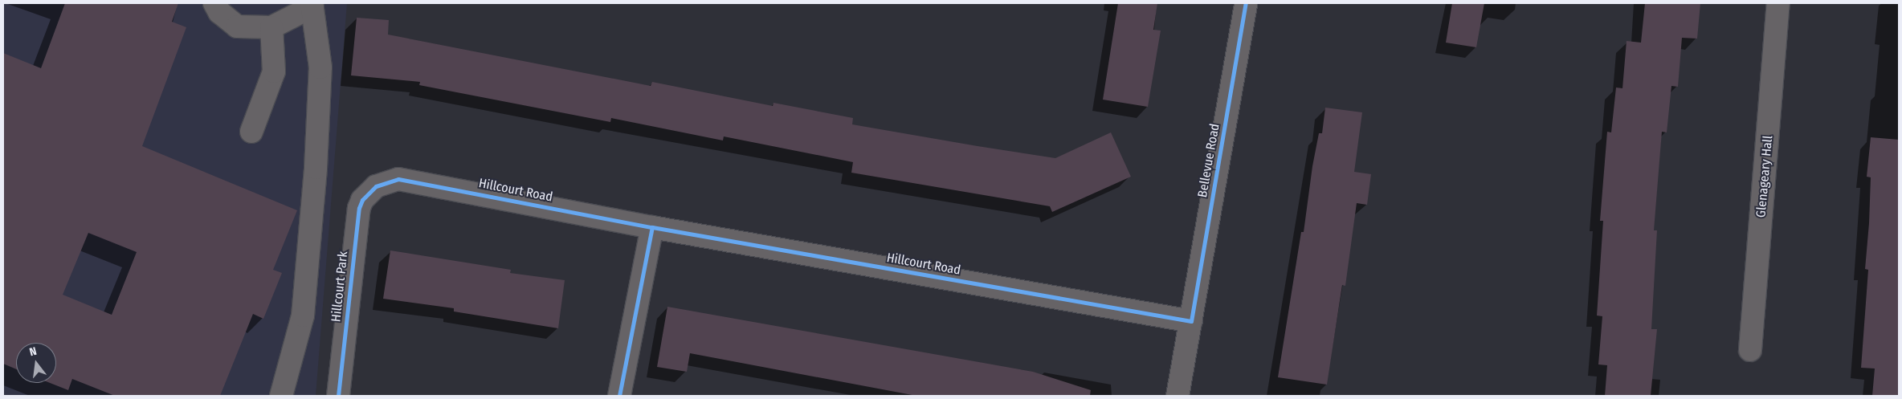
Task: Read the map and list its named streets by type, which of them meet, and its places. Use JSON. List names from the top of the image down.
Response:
{
  "streets": {
    "street": [
      "Bellevue Road",
      "Glenageary Hall",
      "Hillcourt Road",
      "Hillcourt Park"
    ]
  },
  "crossings": [
    ["Bellevue Road", "Hillcourt Road"],
    ["Hillcourt Road", "Hillcourt Park"]
  ],
  "north": "top"
}
